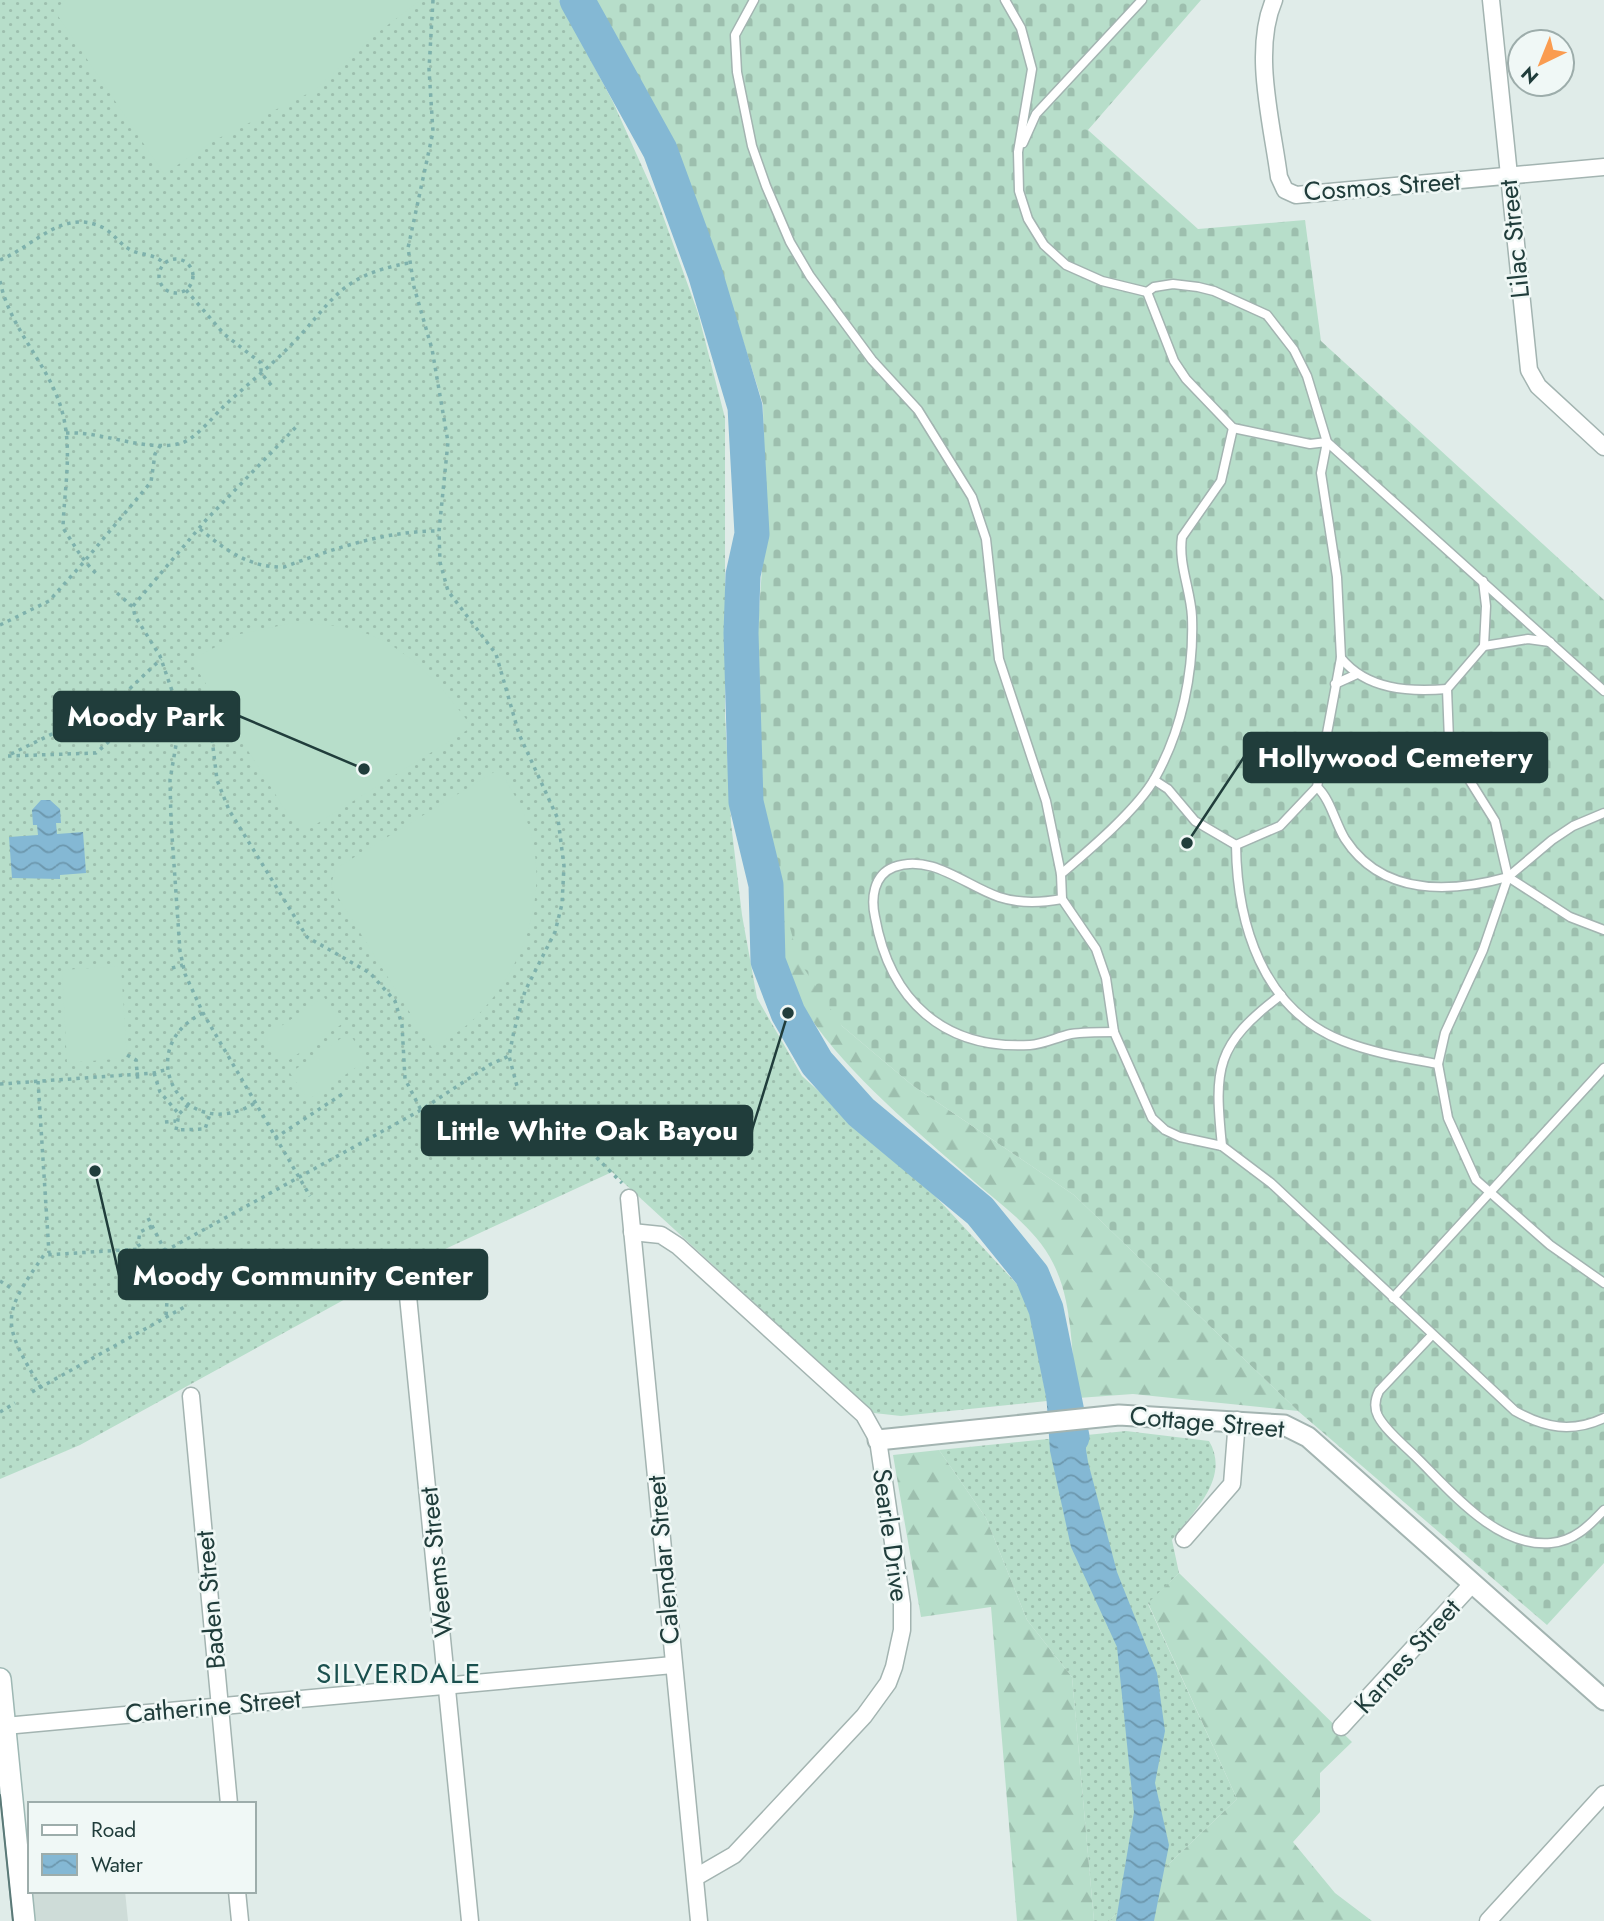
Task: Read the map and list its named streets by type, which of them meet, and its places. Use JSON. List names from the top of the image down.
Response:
{
  "streets": {
    "street": [
      "Cosmos Street",
      "Lilac Street",
      "Cottage Street",
      "Searle Drive",
      "Calendar Street",
      "Weems Street",
      "Baden Street",
      "Karnes Street",
      "Catherine Street"
    ]
  },
  "crossings": [
    ["Cosmos Street", "Lilac Street"],
    ["Cottage Street", "Searle Drive"],
    ["Cottage Street", "Karnes Street"],
    ["Searle Drive", "Calendar Street"],
    ["Calendar Street", "Catherine Street"],
    ["Weems Street", "Catherine Street"],
    ["Baden Street", "Catherine Street"]
  ],
  "districts": ["SILVERDALE"],
  "places": [
    "Moody Park",
    "Hollywood Cemetery",
    "Little White Oak Bayou",
    "Moody Community Center"
  ],
  "legend": ["Road", "Water"],
  "north": "bottom left"
}
